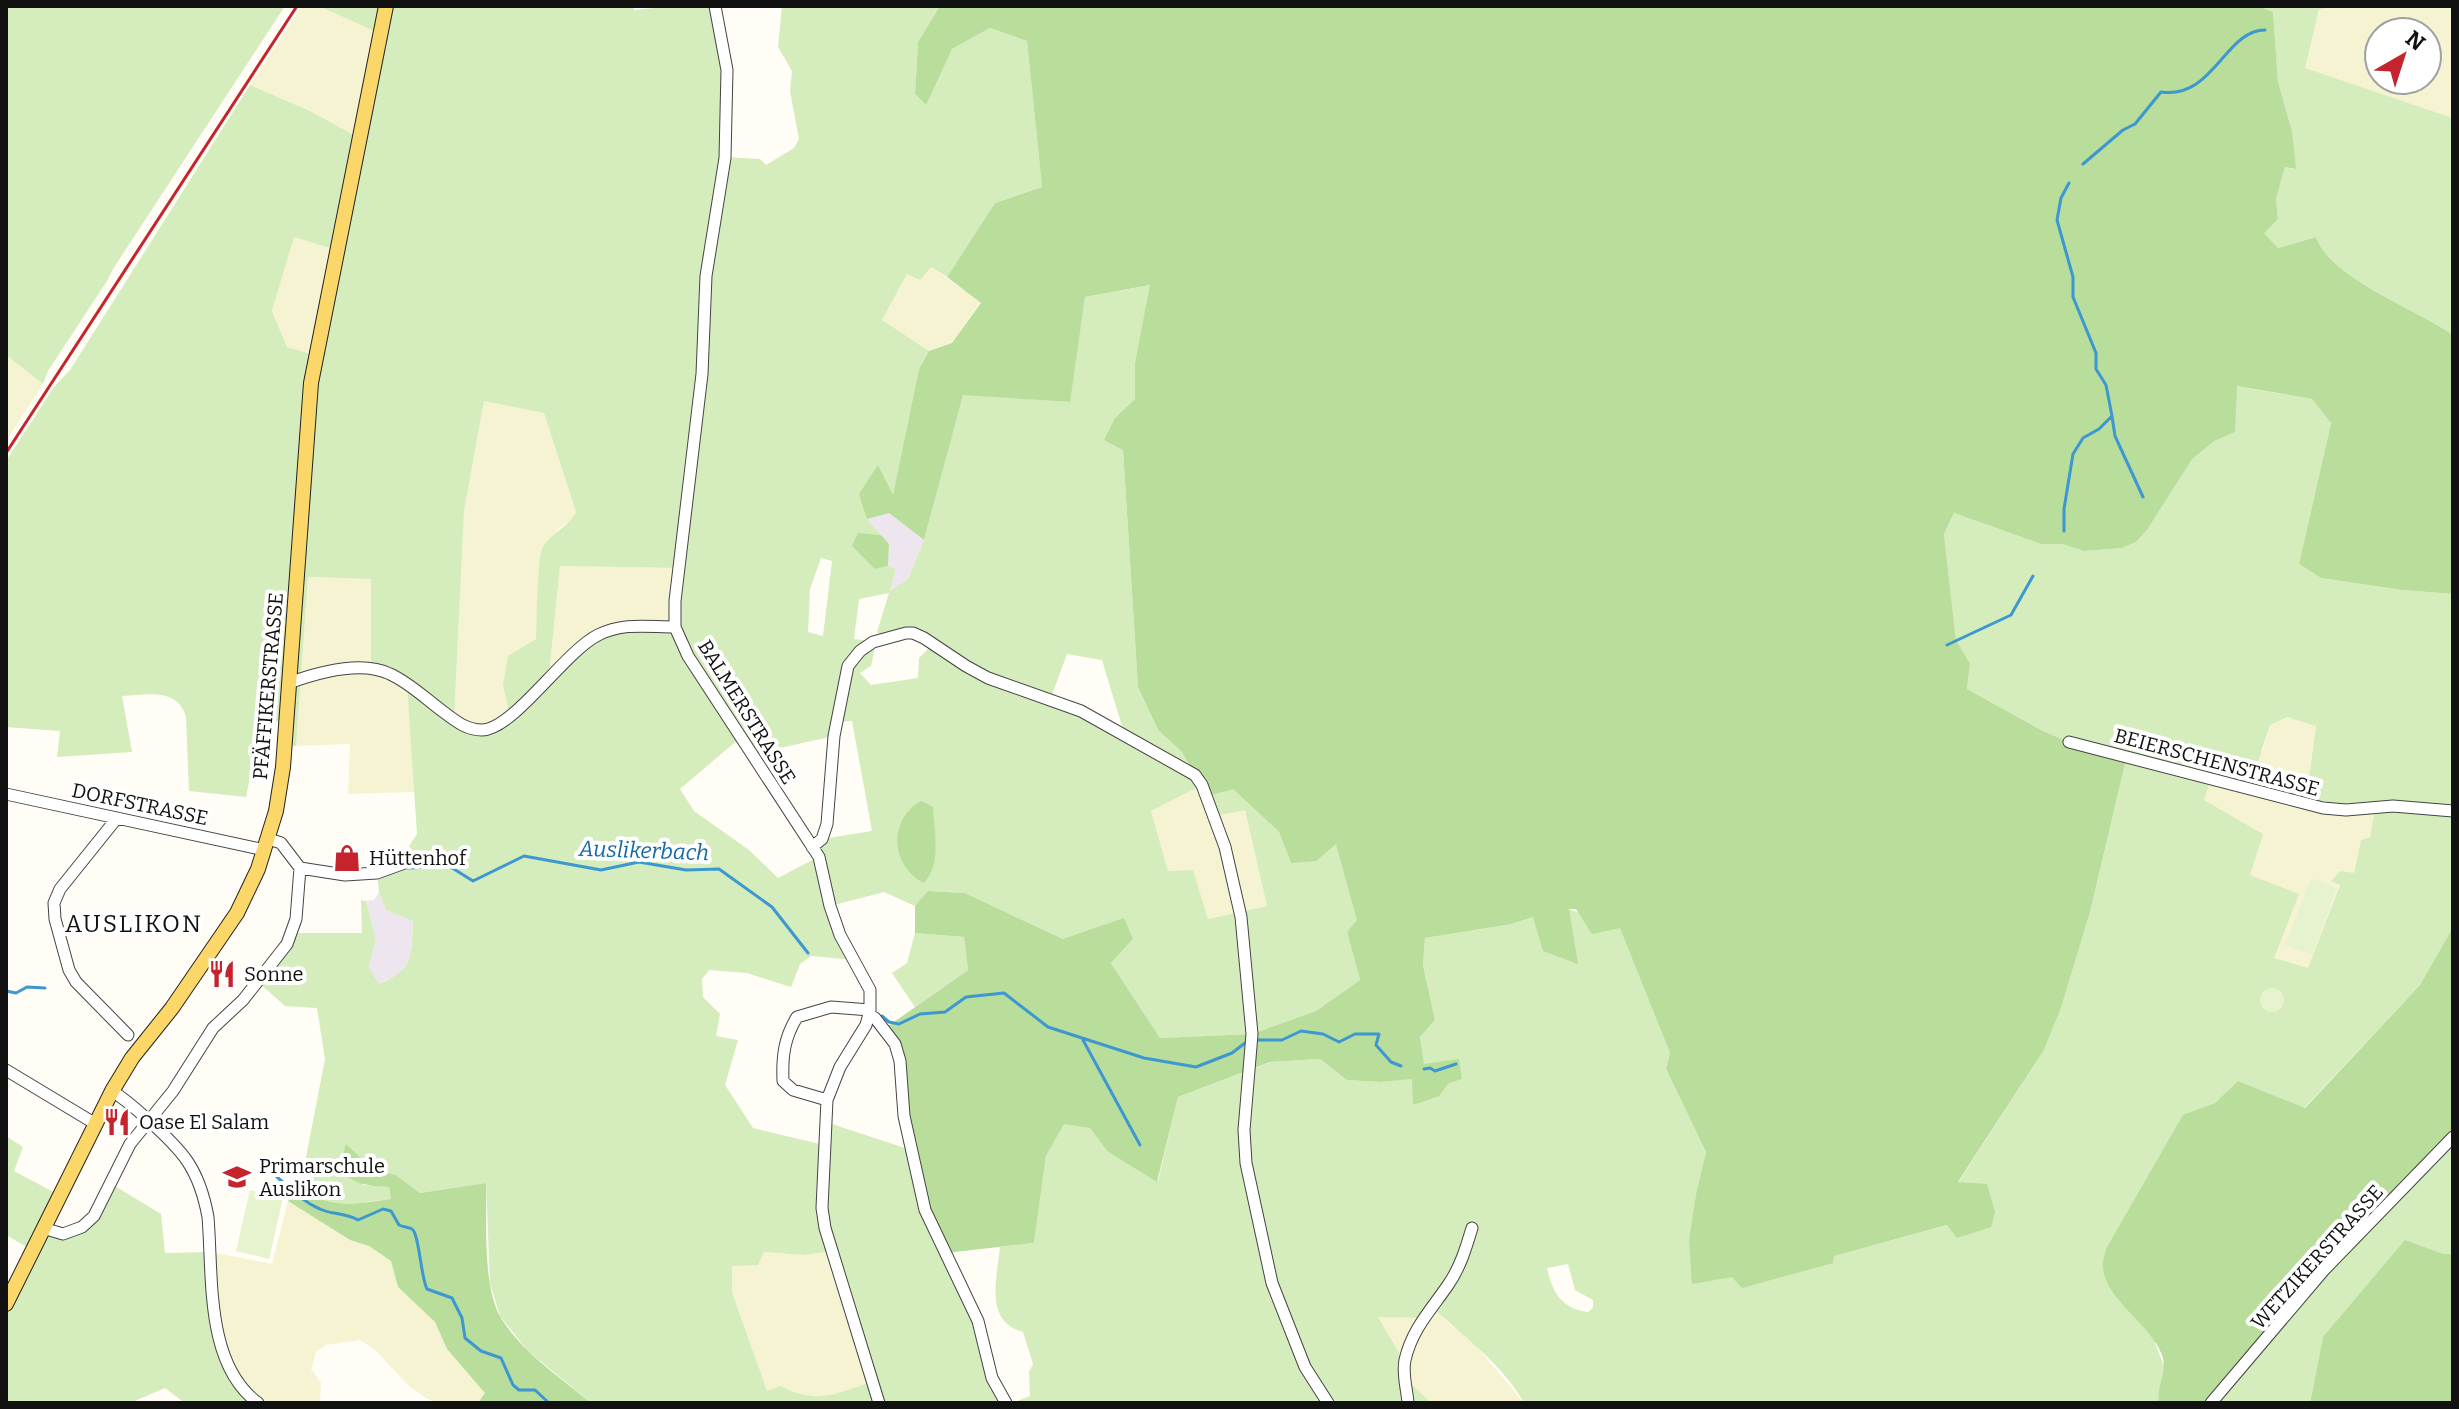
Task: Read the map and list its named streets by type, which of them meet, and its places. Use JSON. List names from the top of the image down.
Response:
{
  "streets": {
    "main road": ["PFÄFFIKERSTRASSE"],
    "street": [
      "BALMERSTRASSE",
      "BEIERSCHENSTRASSE",
      "DORFSTRASSE",
      "WETZIKERSTRASSE"
    ]
  },
  "crossings": [
    ["PFÄFFIKERSTRASSE", "DORFSTRASSE"]
  ],
  "districts": ["AUSLIKON"],
  "water": ["Auslikerbach"],
  "places": {
    "shop": ["Hüttenhof"],
    "restaurant": ["Sonne", "Oase El Salam"],
    "school or university": ["Primarschule Auslikon"]
  },
  "north": "top right"
}
